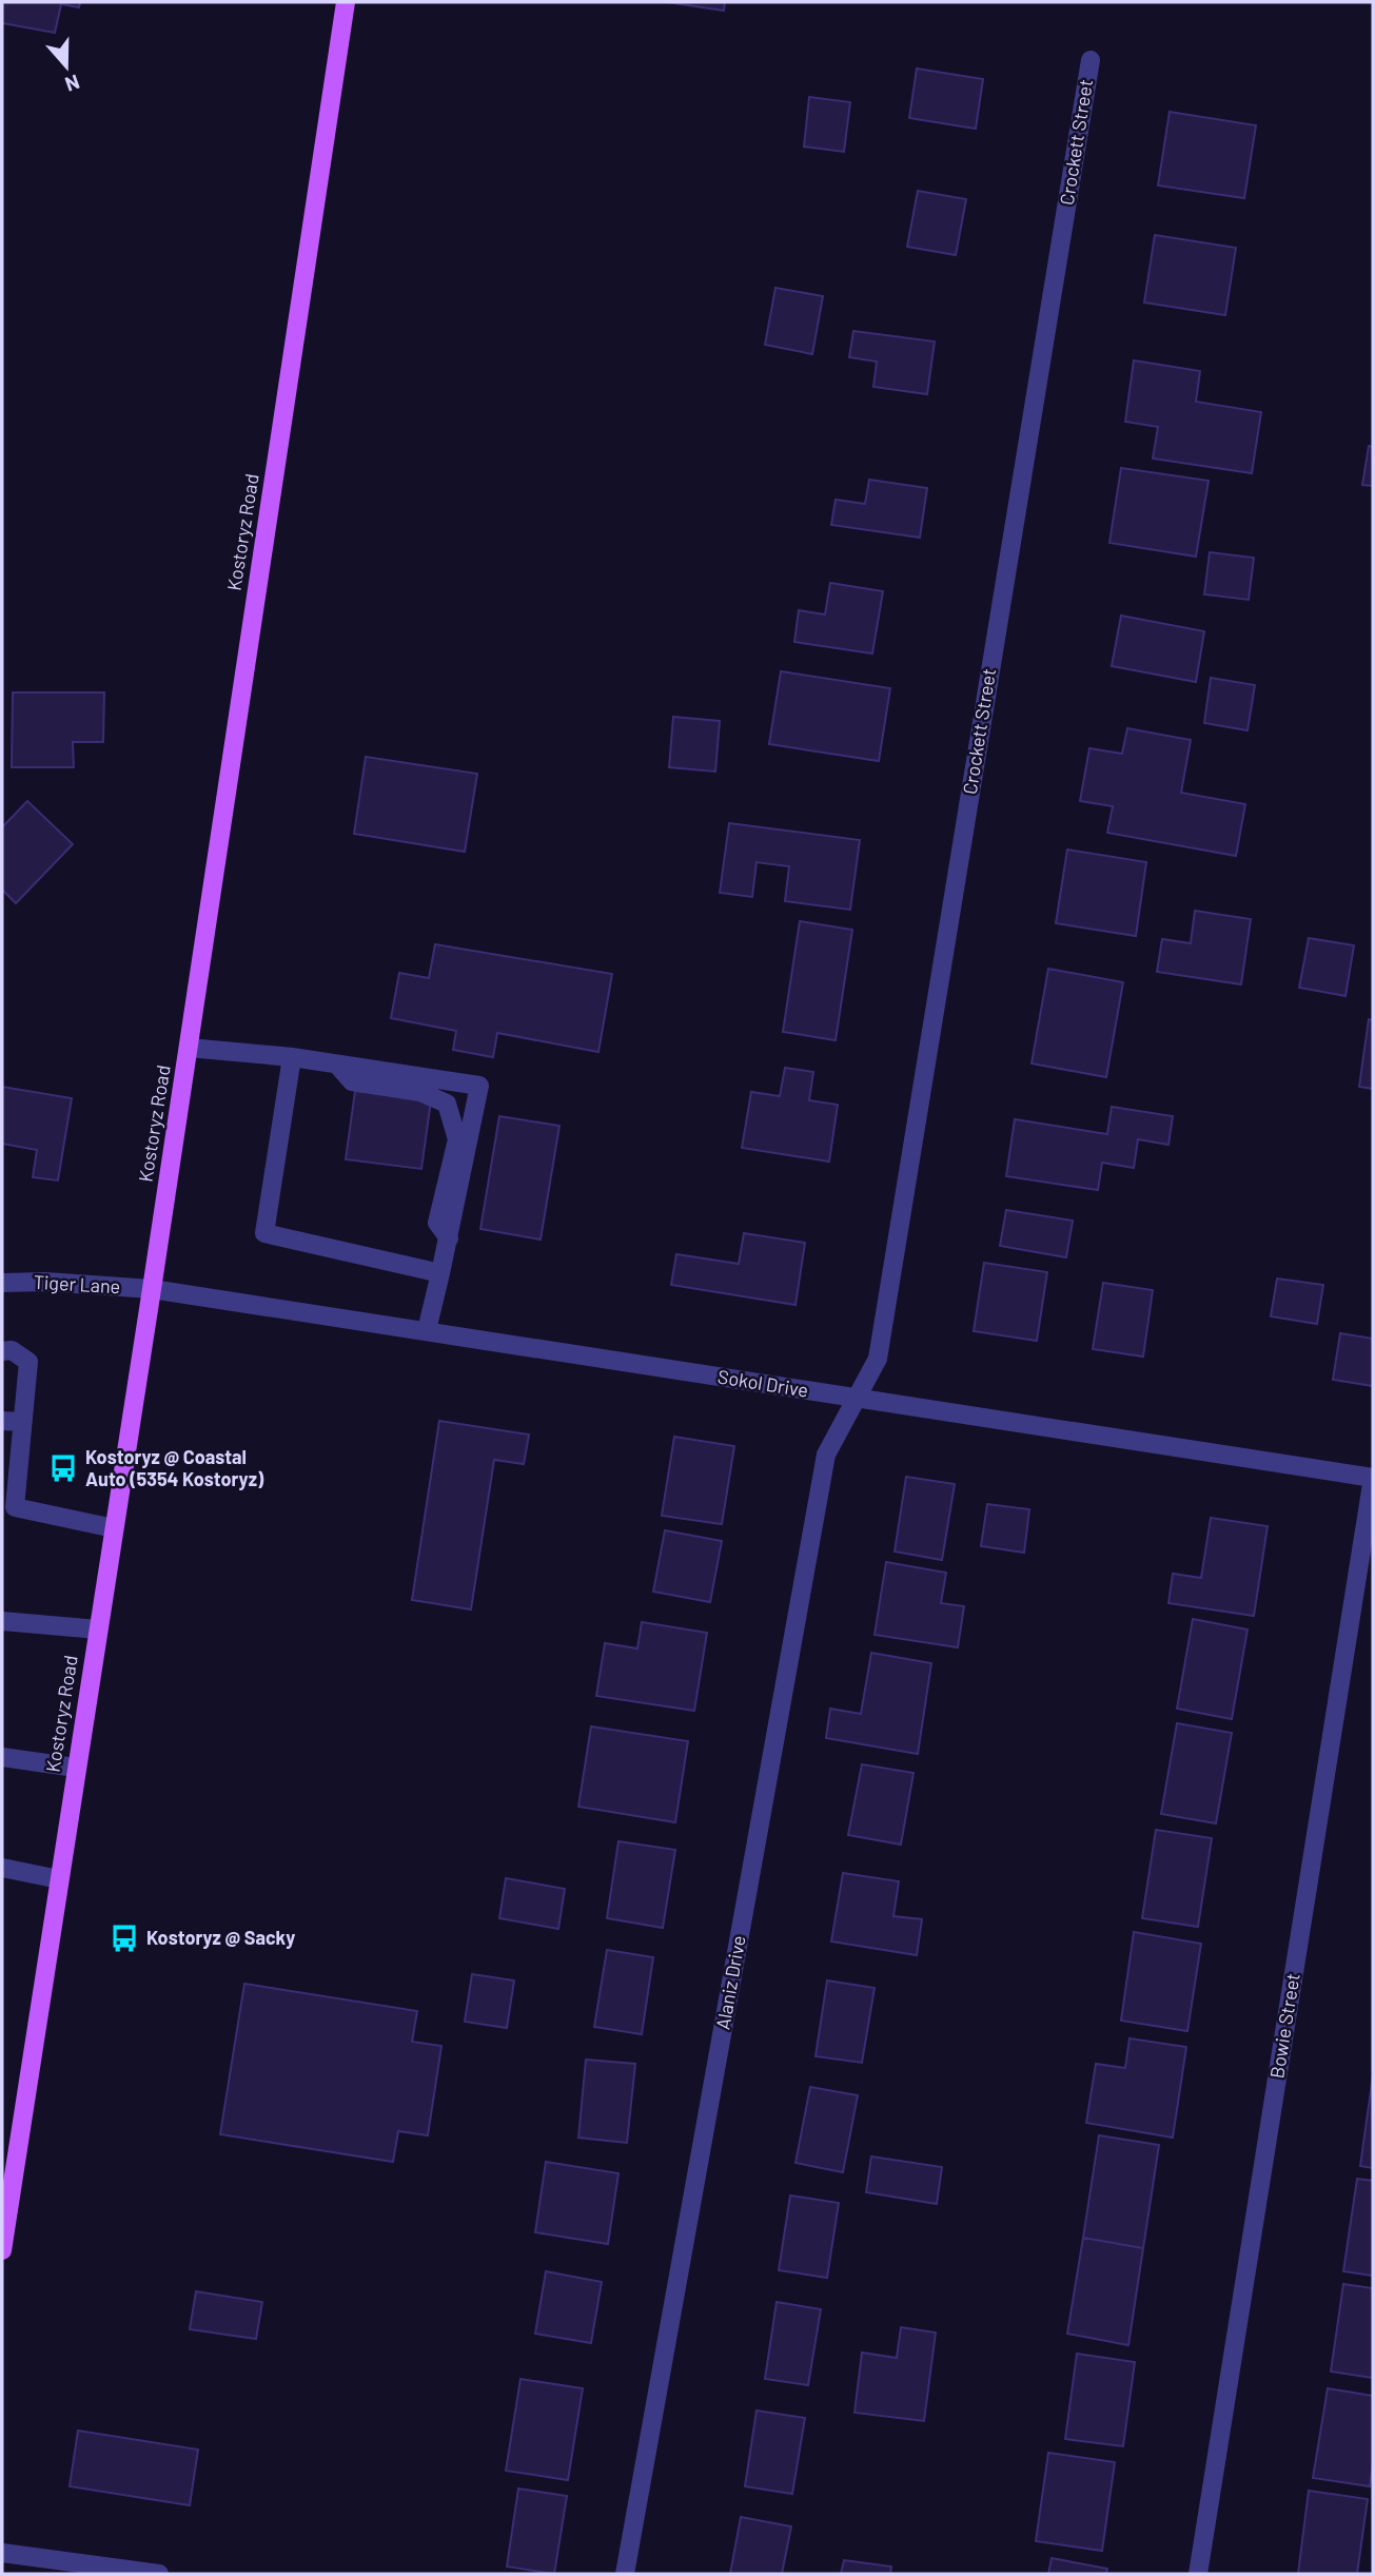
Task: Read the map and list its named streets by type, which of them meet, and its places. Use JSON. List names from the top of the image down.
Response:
{
  "streets": {
    "main road": ["Kostoryz Road"],
    "street": [
      "Crockett Street",
      "Tiger Lane",
      "Sokol Drive",
      "Alaniz Drive",
      "Bowie Street"
    ]
  },
  "crossings": [
    ["Crockett Street", "Sokol Drive"],
    ["Crockett Street", "Alaniz Drive"],
    ["Kostoryz Road", "Tiger Lane"],
    ["Kostoryz Road", "Sokol Drive"],
    ["Tiger Lane", "Sokol Drive"],
    ["Sokol Drive", "Alaniz Drive"],
    ["Sokol Drive", "Bowie Street"]
  ],
  "places": {
    "bus stop": ["Kostoryz @ Coastal Auto (5354 Kostoryz)", "Kostoryz @ Sacky"]
  },
  "north": "bottom"
}
